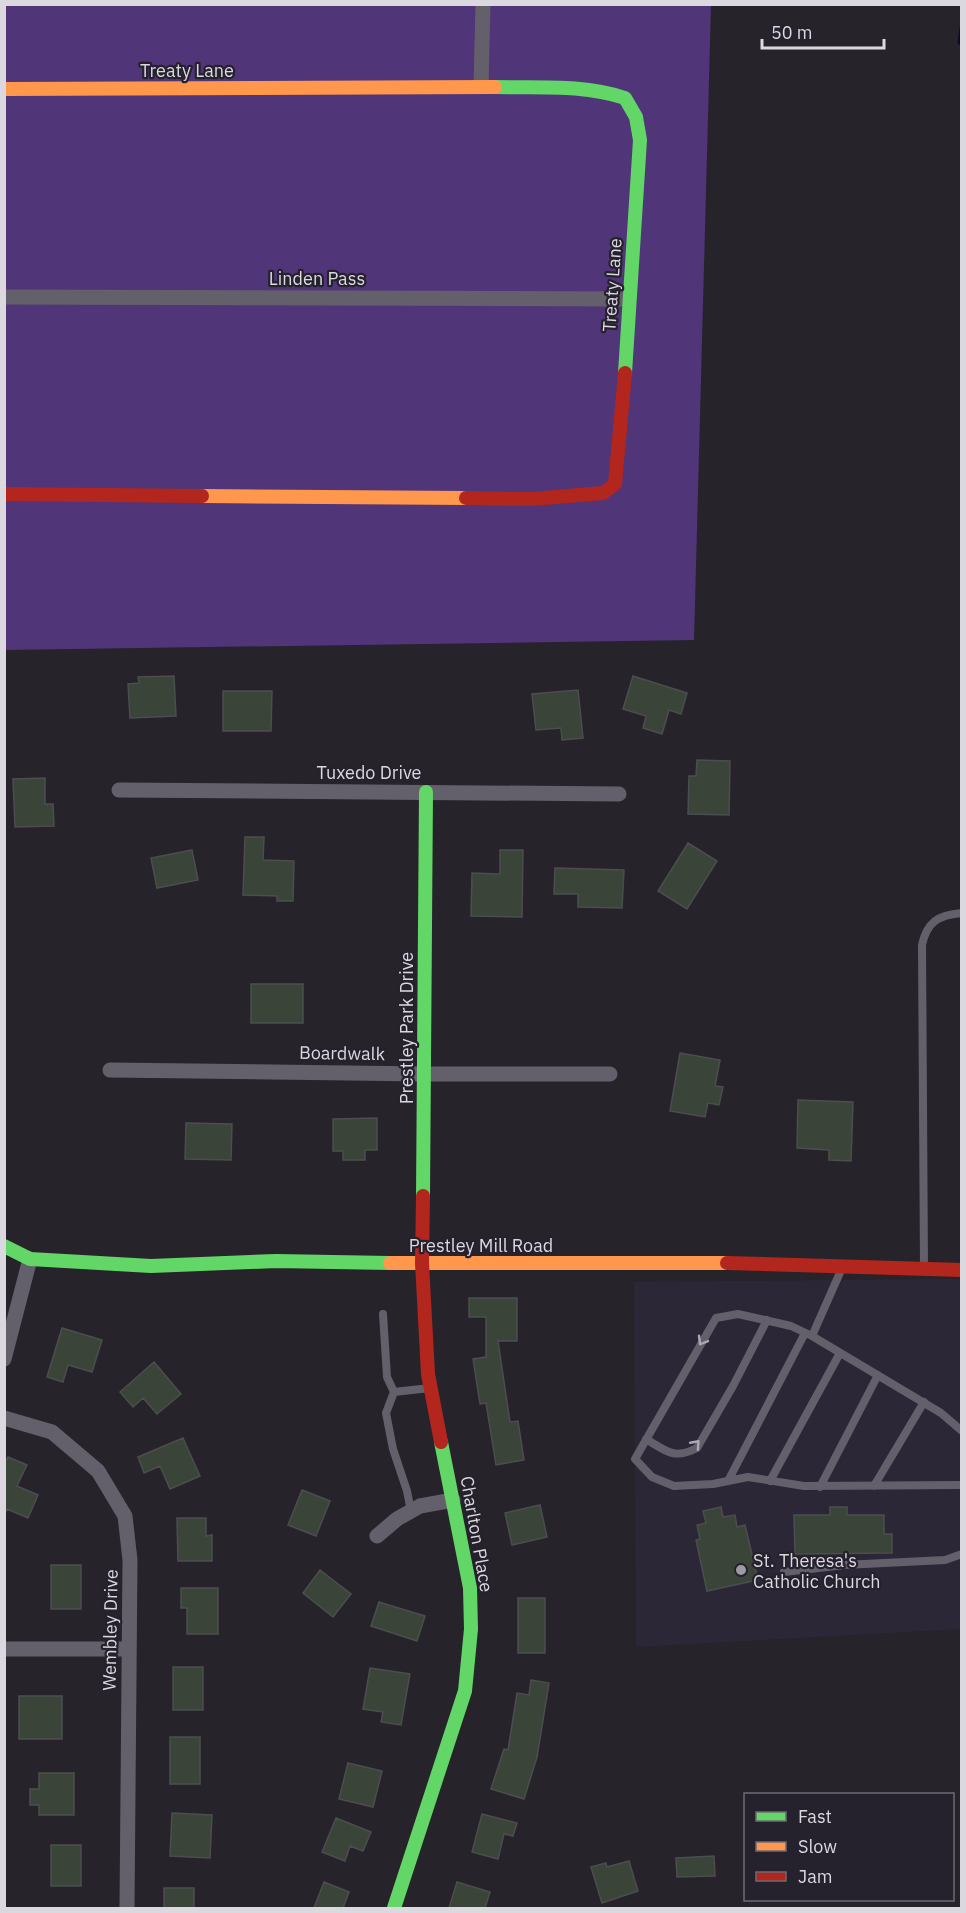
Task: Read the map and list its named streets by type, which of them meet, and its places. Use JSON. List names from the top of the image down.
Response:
{
  "streets": {
    "street": [
      "Treaty Lane",
      "Linden Pass",
      "Tuxedo Drive",
      "Prestley Park Drive",
      "Boardwalk",
      "Prestley Mill Road",
      "Charlton Place",
      "Wembley Drive"
    ]
  },
  "crossings": [
    ["Treaty Lane", "Linden Pass"],
    ["Tuxedo Drive", "Prestley Park Drive"],
    ["Prestley Park Drive", "Boardwalk"],
    ["Prestley Park Drive", "Prestley Mill Road"],
    ["Prestley Park Drive", "Charlton Place"],
    ["Prestley Mill Road", "Charlton Place"]
  ],
  "places": ["St. Theresa's Catholic Church"],
  "legend": ["Fast", "Slow", "Jam"],
  "scale_bar": "50 m"
}
